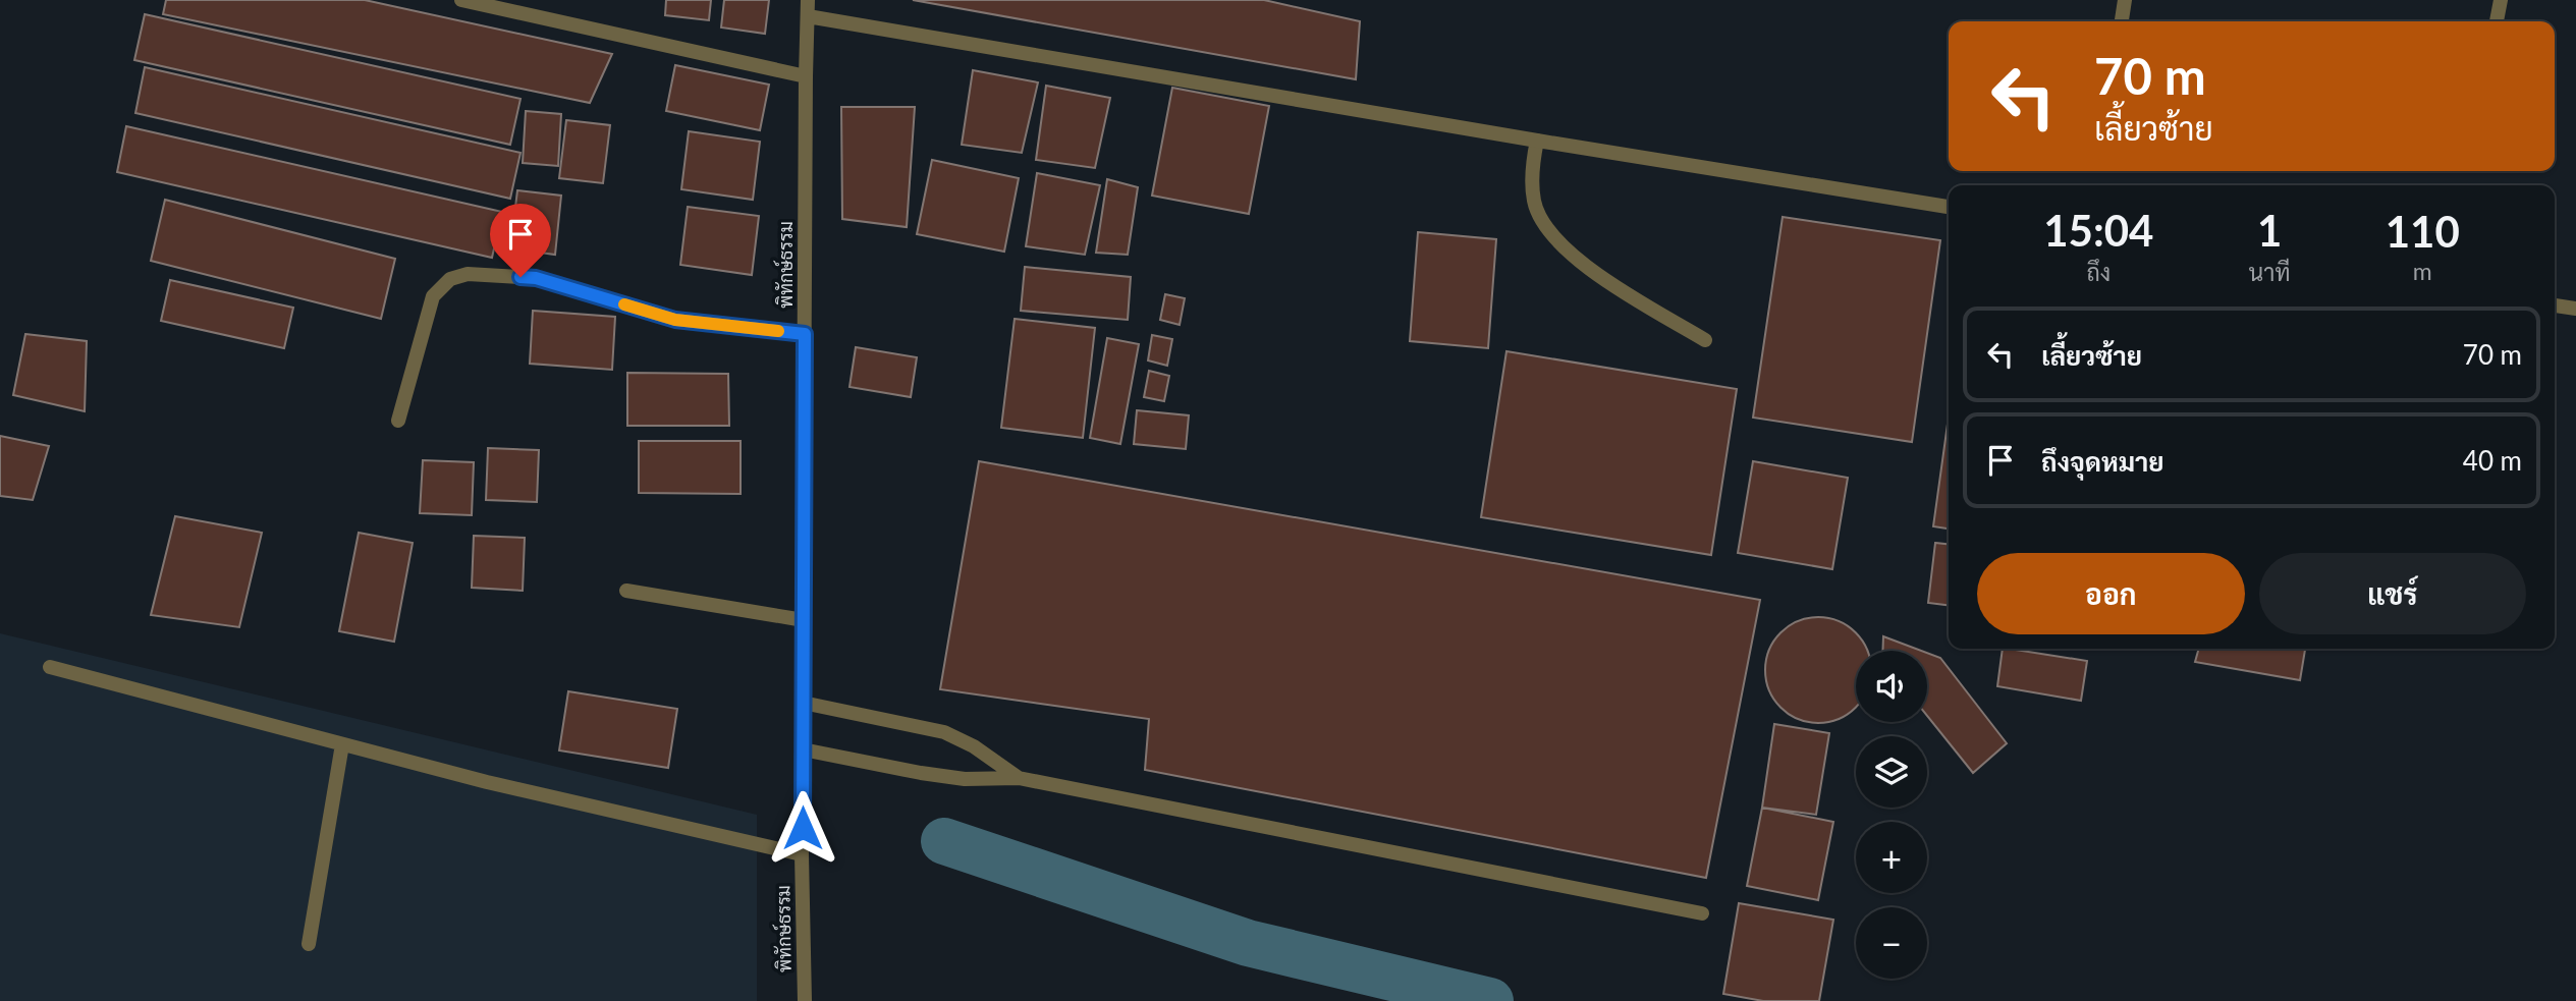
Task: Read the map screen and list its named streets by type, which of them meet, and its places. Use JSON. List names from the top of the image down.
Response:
{
  "streets": {
    "street": ["พิทักษ์ธรรม"]
  },
  "page": {
    "turn": ["70 m", "เลี้ยวซ้าย"],
    "eta": [
      "15:04",
      "ถึง",
      "1",
      "นาที",
      "110",
      "m"
    ],
    "list": [
      {
        "name": "เลี้ยวซ้าย",
        "value": "70 m"
      },
      {
        "name": "ถึงจุดหมาย",
        "value": "40 m"
      }
    ],
    "buttons": ["ออก", "แชร์"],
    "map_buttons": ["+", "−"]
  }
}
